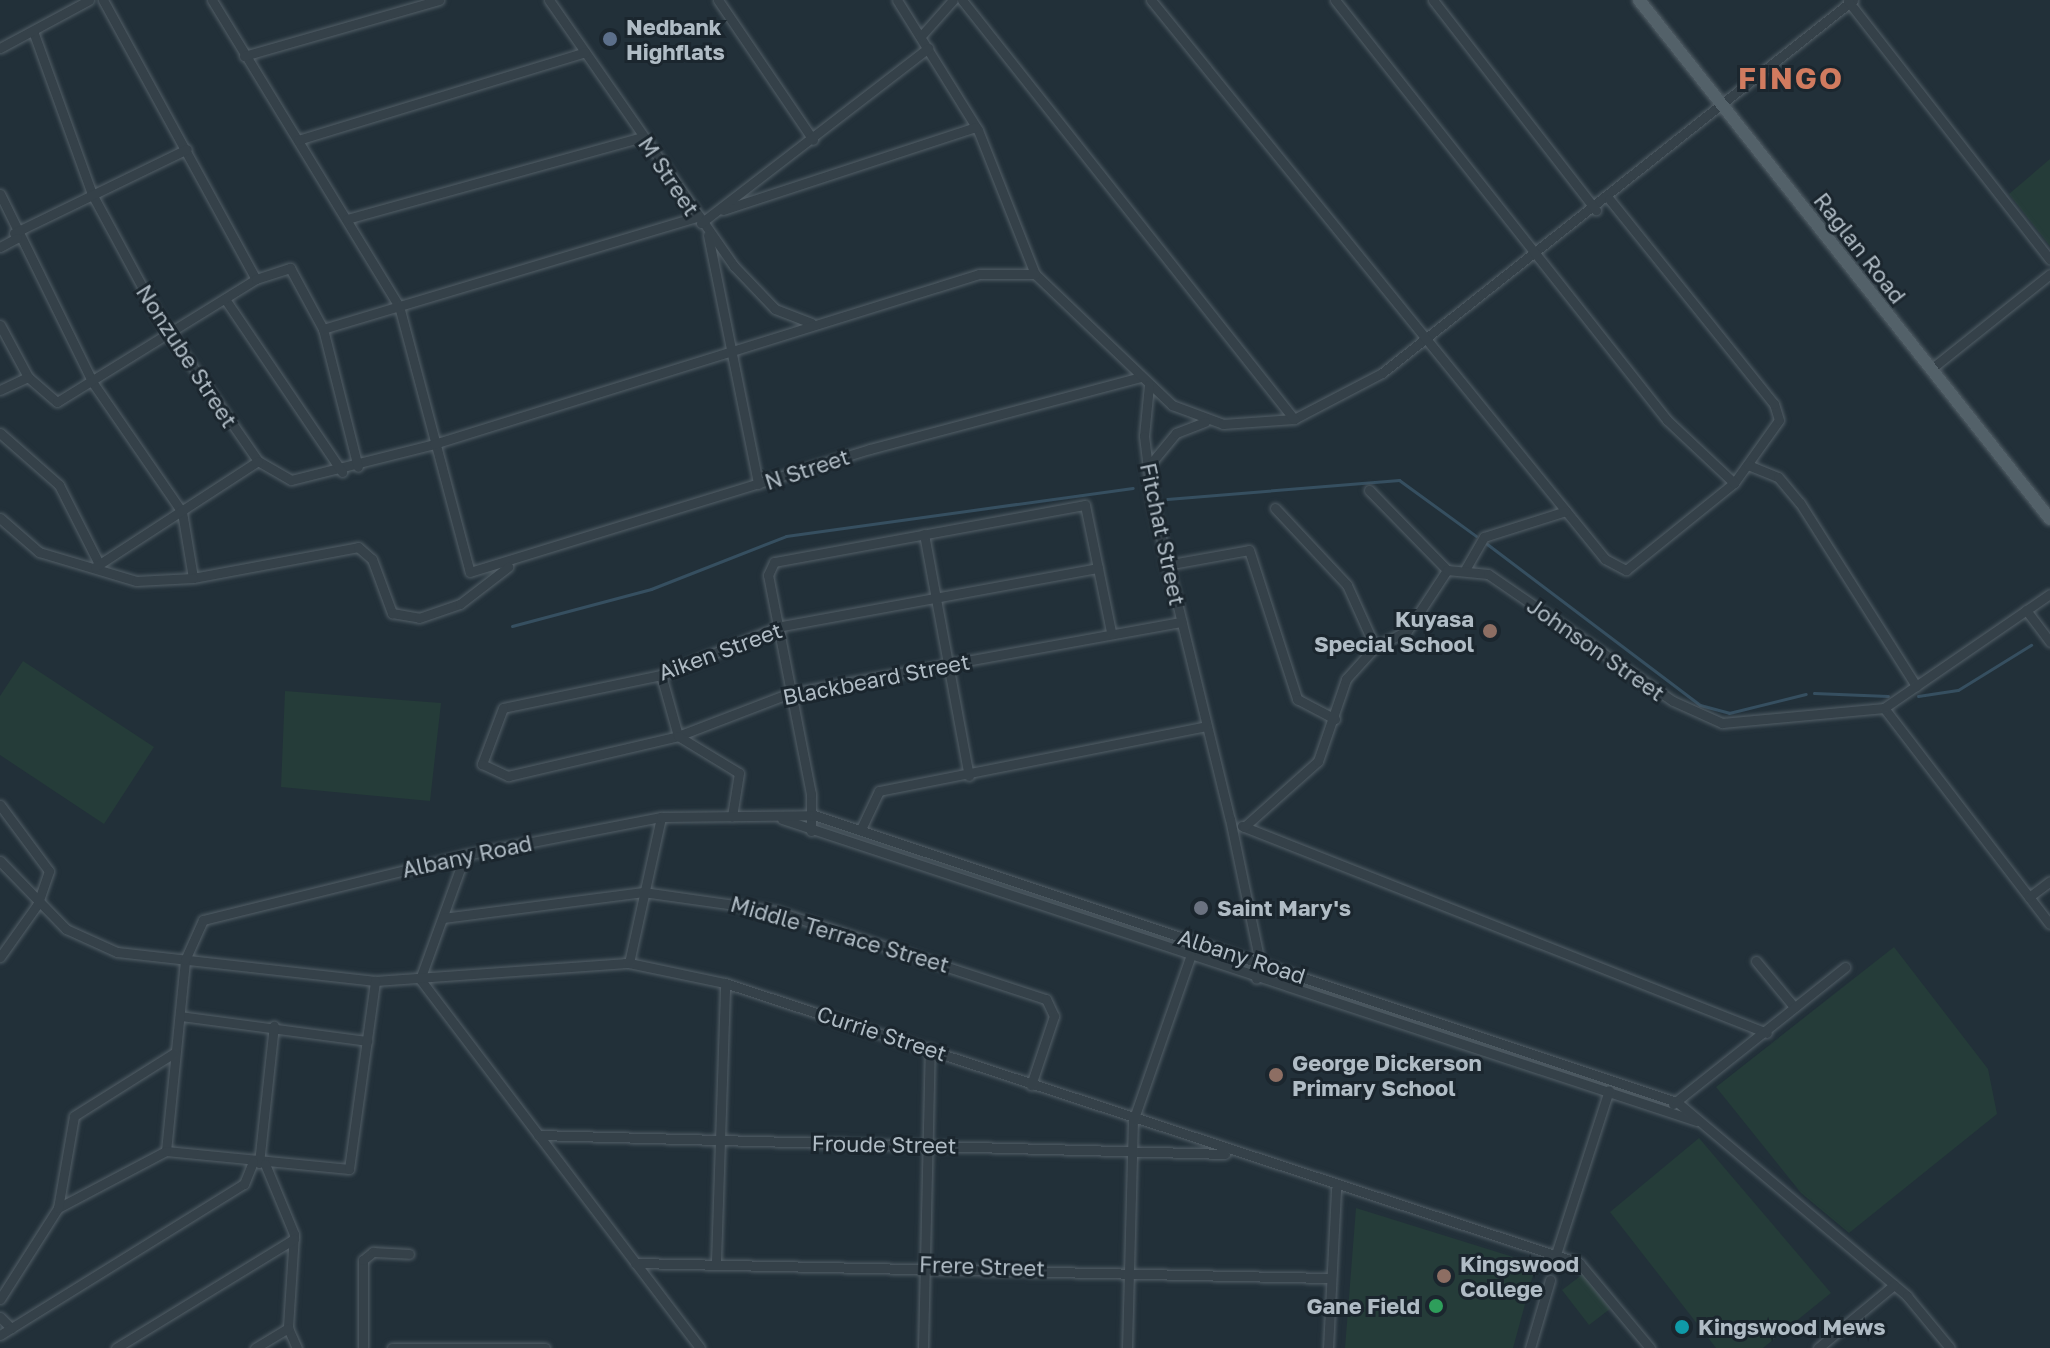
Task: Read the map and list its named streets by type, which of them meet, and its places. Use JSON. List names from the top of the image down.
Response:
{
  "streets": {
    "main road": ["Raglan Road"],
    "street": [
      "M Street",
      "Nonzube Street",
      "N Street",
      "Fitchat Street",
      "Johnson Street",
      "Aiken Street",
      "Blackbeard Street",
      "Albany Road",
      "Middle Terrace Street",
      "Currie Street",
      "Froude Street",
      "Frere Street"
    ]
  },
  "crossings": [
    ["M Street", "Nonzube Street"],
    ["Nonzube Street", "N Street"],
    ["Fitchat Street", "Blackbeard Street"],
    ["Fitchat Street", "Albany Road"],
    ["Aiken Street", "Blackbeard Street"],
    ["Albany Road", "Currie Street"],
    ["Middle Terrace Street", "Currie Street"],
    ["Currie Street", "Froude Street"]
  ],
  "districts": ["FINGO"],
  "places": [
    "Nedbank Highflats",
    "Kuyasa Special School",
    "Saint Mary's",
    "George Dickerson Primary School",
    "Kingswood College",
    "Gane Field",
    "Kingswood Mews"
  ]
}
